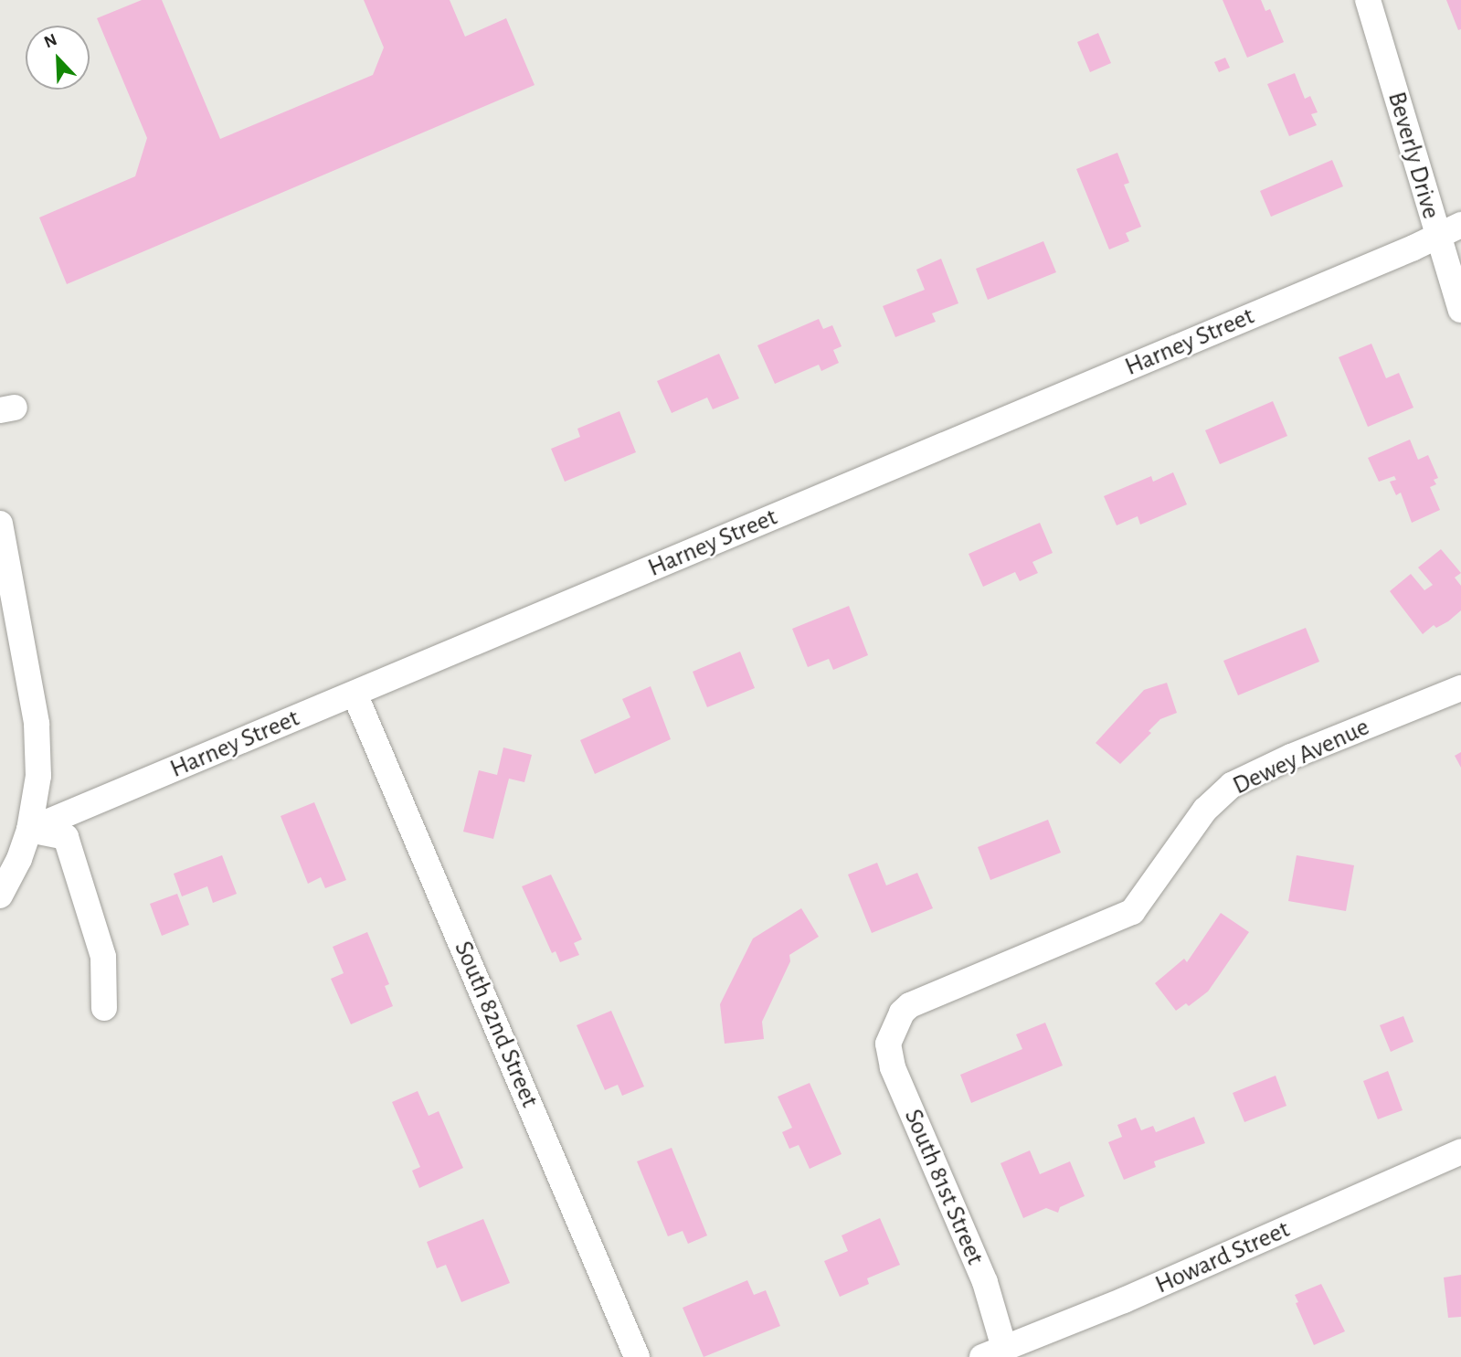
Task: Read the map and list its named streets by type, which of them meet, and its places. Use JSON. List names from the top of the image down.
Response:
{
  "streets": {
    "street": [
      "Beverly Drive",
      "Harney Street",
      "Dewey Avenue",
      "South 82nd Street",
      "South 81st Street",
      "Howard Street"
    ]
  },
  "crossings": [
    ["Beverly Drive", "Harney Street"],
    ["Harney Street", "South 82nd Street"],
    ["Dewey Avenue", "South 81st Street"],
    ["South 81st Street", "Howard Street"]
  ],
  "north": "top left"
}
